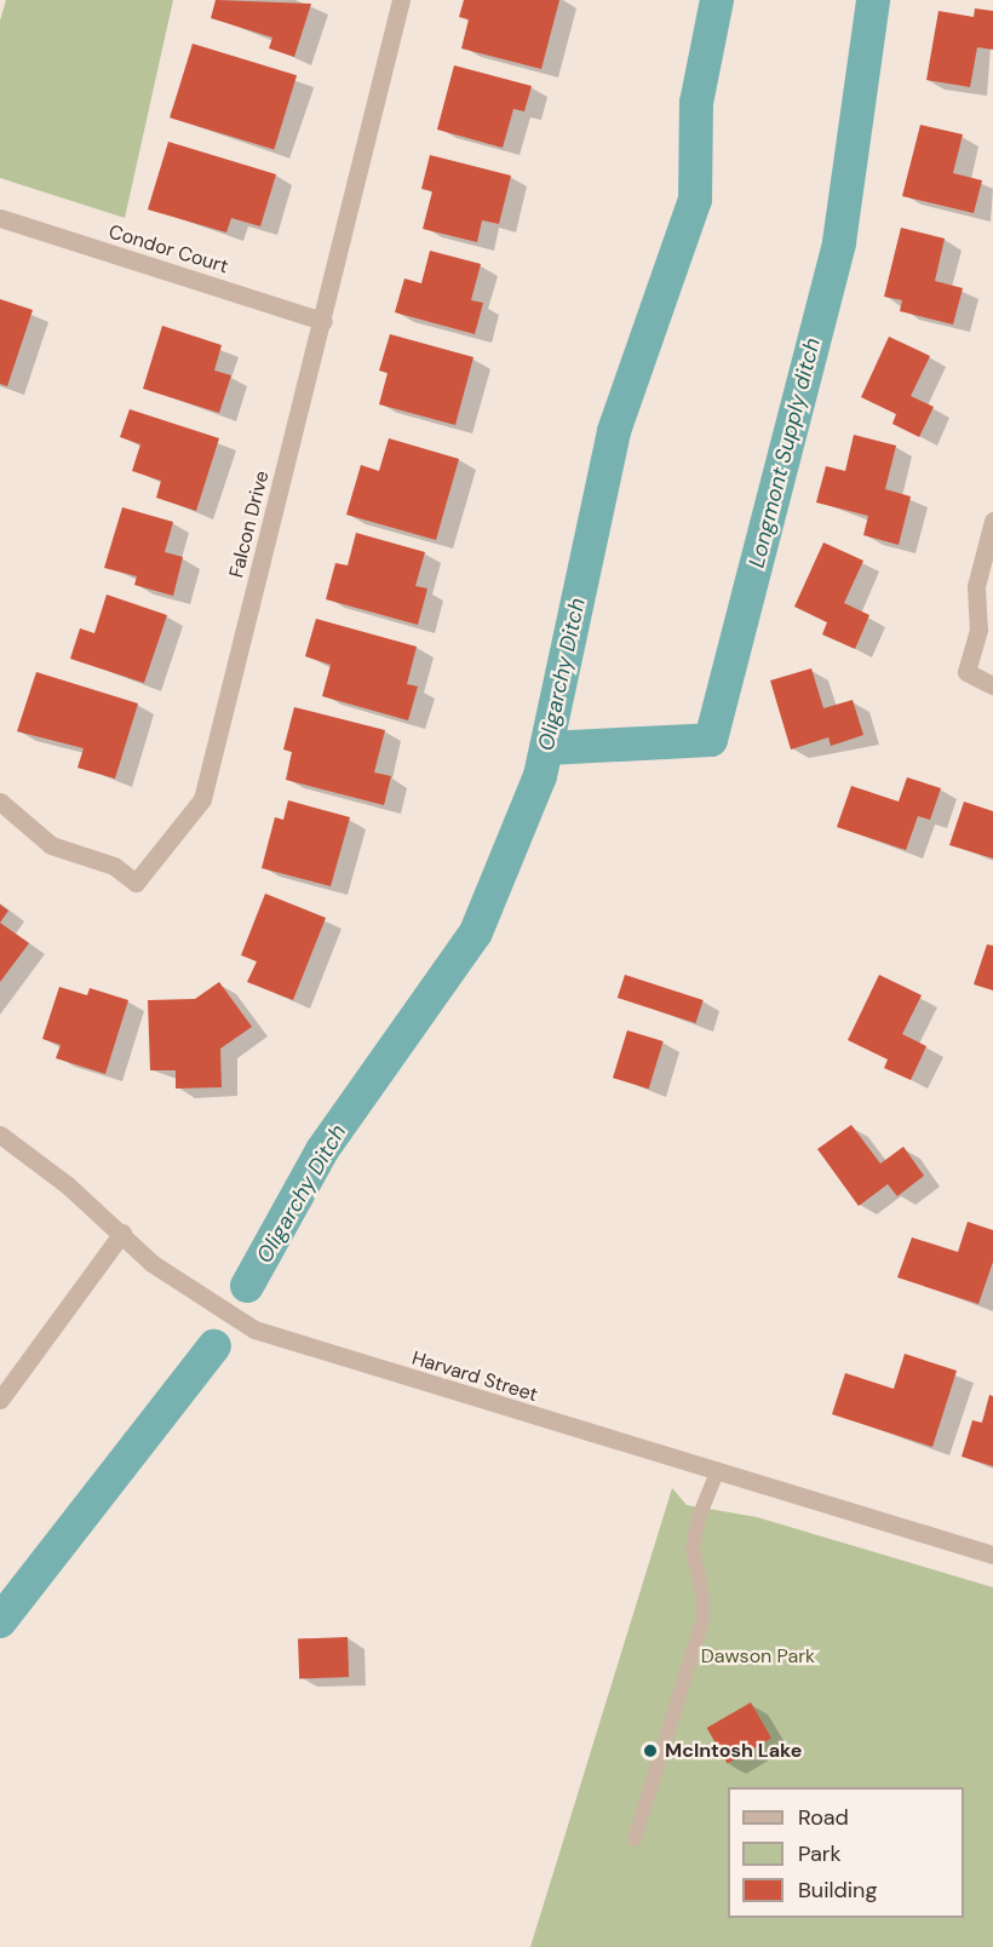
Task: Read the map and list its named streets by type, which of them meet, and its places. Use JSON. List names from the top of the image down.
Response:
{
  "streets": {
    "street": ["Condor Court", "Falcon Drive", "Harvard Street"]
  },
  "crossings": [
    ["Condor Court", "Falcon Drive"]
  ],
  "water": ["Longmont Supply ditch", "Oligarchy Ditch"],
  "parks": ["Dawson Park"],
  "places": ["McIntosh Lake"],
  "legend": ["Road", "Park", "Building"]
}
